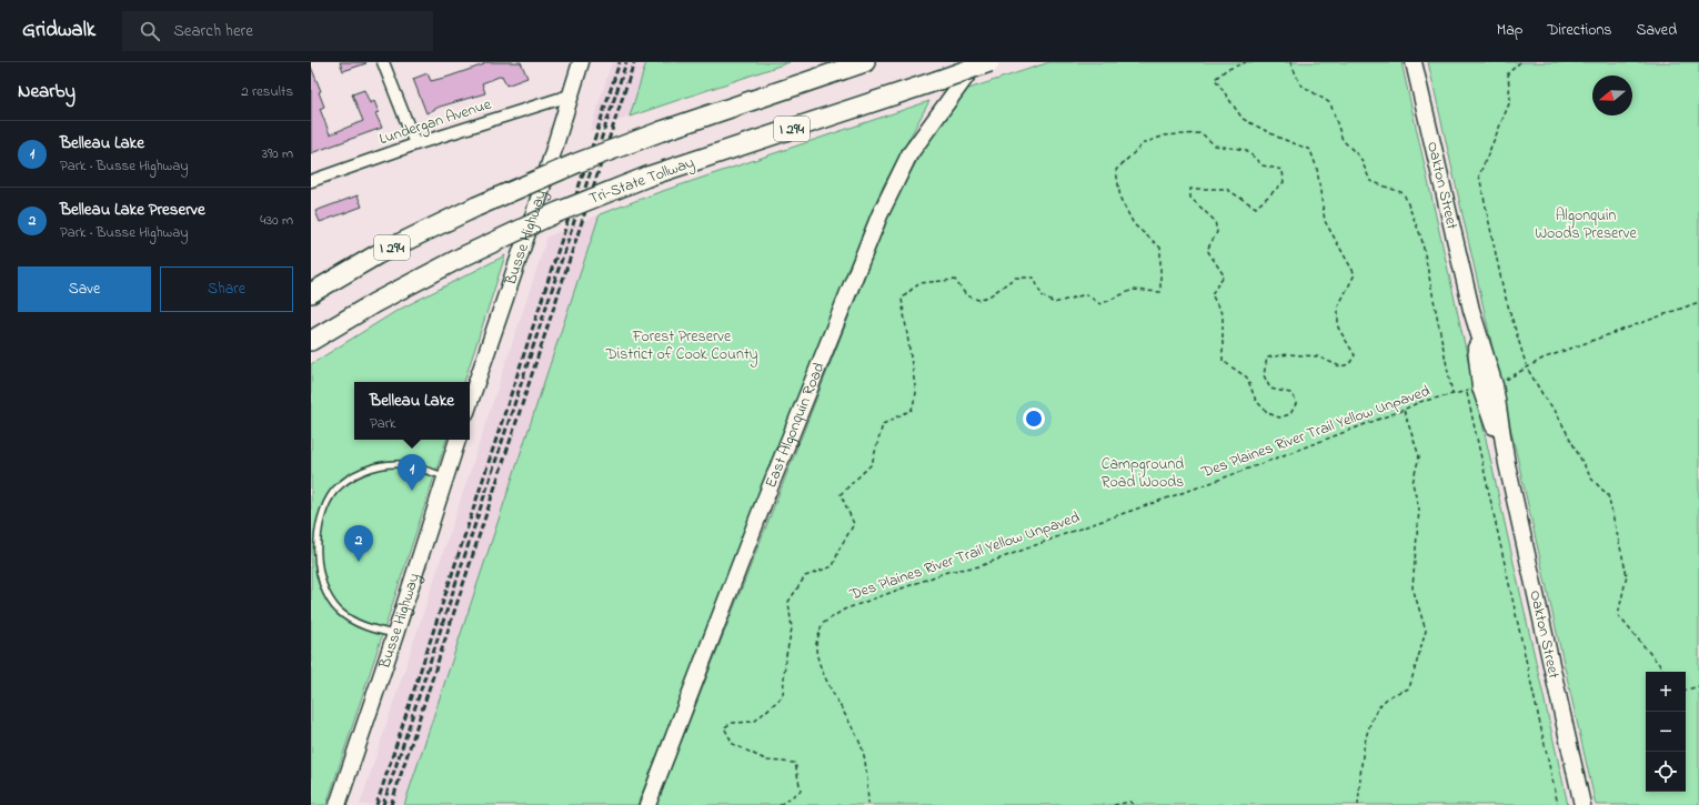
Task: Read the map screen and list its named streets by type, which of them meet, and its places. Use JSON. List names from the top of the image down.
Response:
{
  "streets": {
    "highway": ["I 294", "Tri-State Tollway"],
    "main road": ["Oakton Street", "Busse Highway", "East Algonquin Road"],
    "street": ["Lundergan Avenue"],
    "path": ["Des Plaines River Trail Yellow Unpaved"]
  },
  "crossings": [
    ["Lundergan Avenue", "Busse Highway"]
  ],
  "parks": ["Algonquin Woods Preserve", "Forest Preserve District of Cook County", "Campground Road Woods"],
  "north": "left",
  "page": {
    "header": "Gridwalk",
    "search": "Search here",
    "nav": ["Map", "Directions", "Saved"],
    "heading": ["Nearby", "2 results"],
    "list": [
      {
        "mark": "1",
        "name": "Belleau Lake",
        "note": "Park · Busse Highway",
        "value": "390 m"
      },
      {
        "mark": "2",
        "name": "Belleau Lake Preserve",
        "note": "Park · Busse Highway",
        "value": "430 m"
      }
    ],
    "buttons": ["Save", "Share"],
    "popup": ["Belleau Lake", "Park"],
    "pins": ["1", "2"],
    "map_buttons": ["+", "−"]
  }
}
